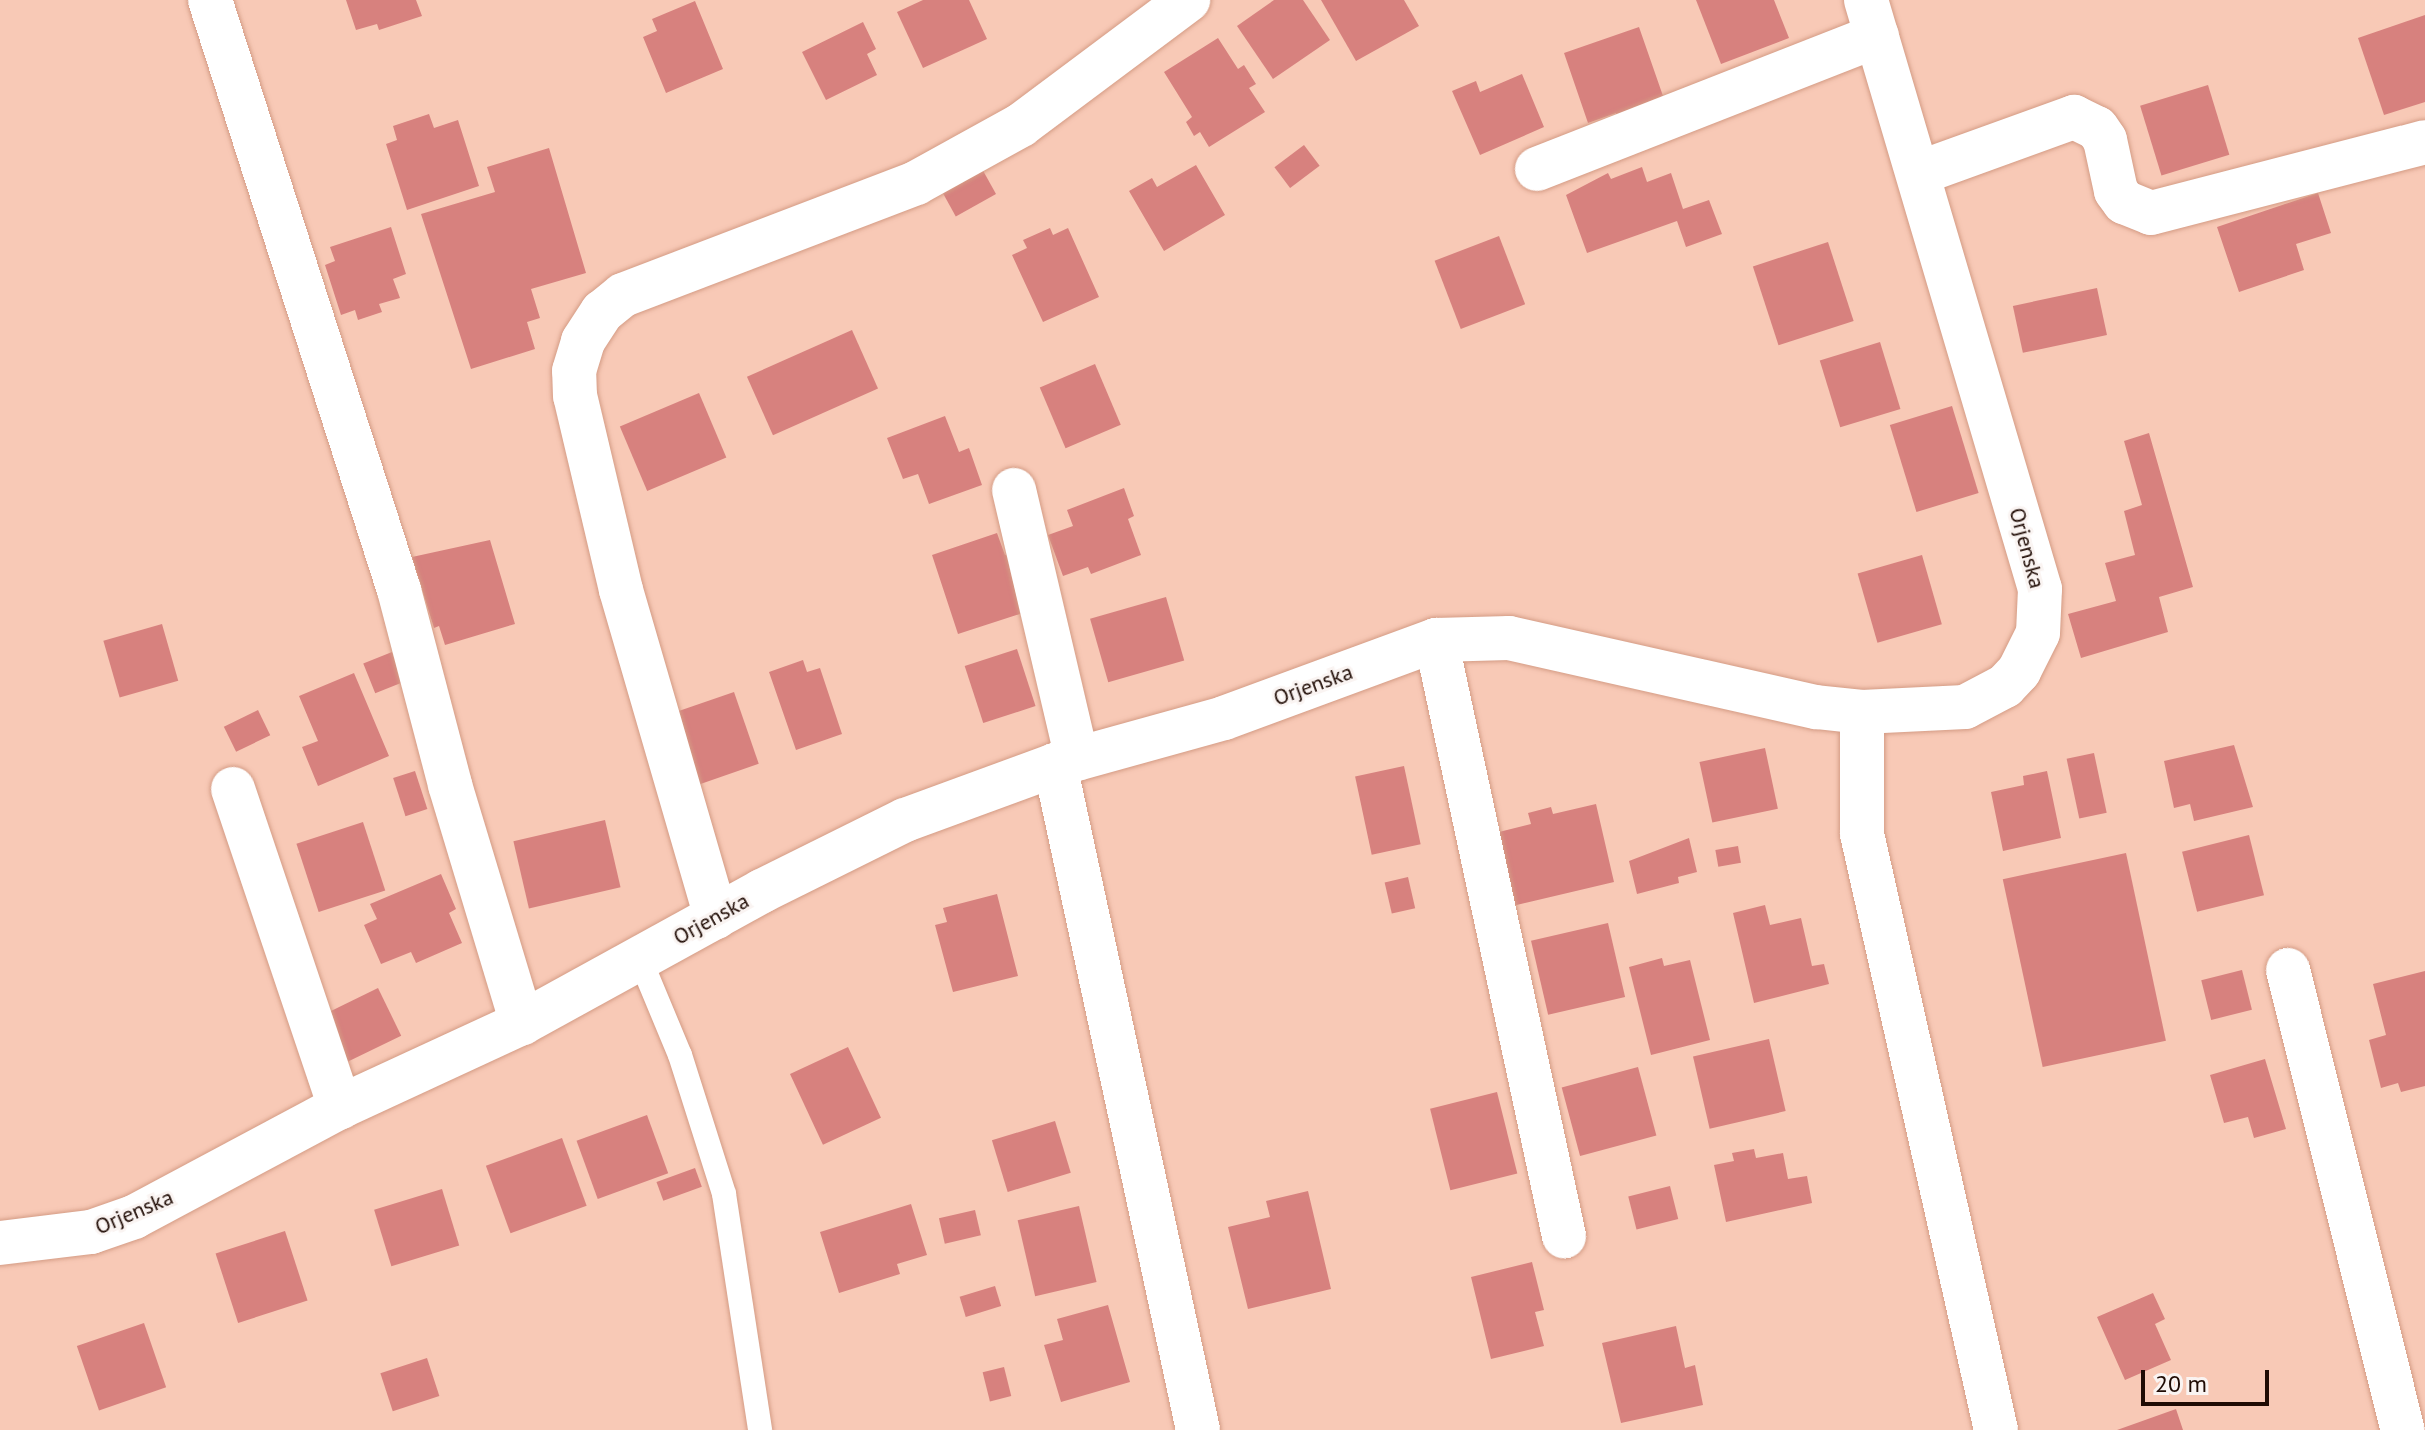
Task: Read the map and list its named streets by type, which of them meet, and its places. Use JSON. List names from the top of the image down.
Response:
{
  "streets": {
    "street": ["Orjenska"]
  },
  "scale_bar": "20 m"
}
